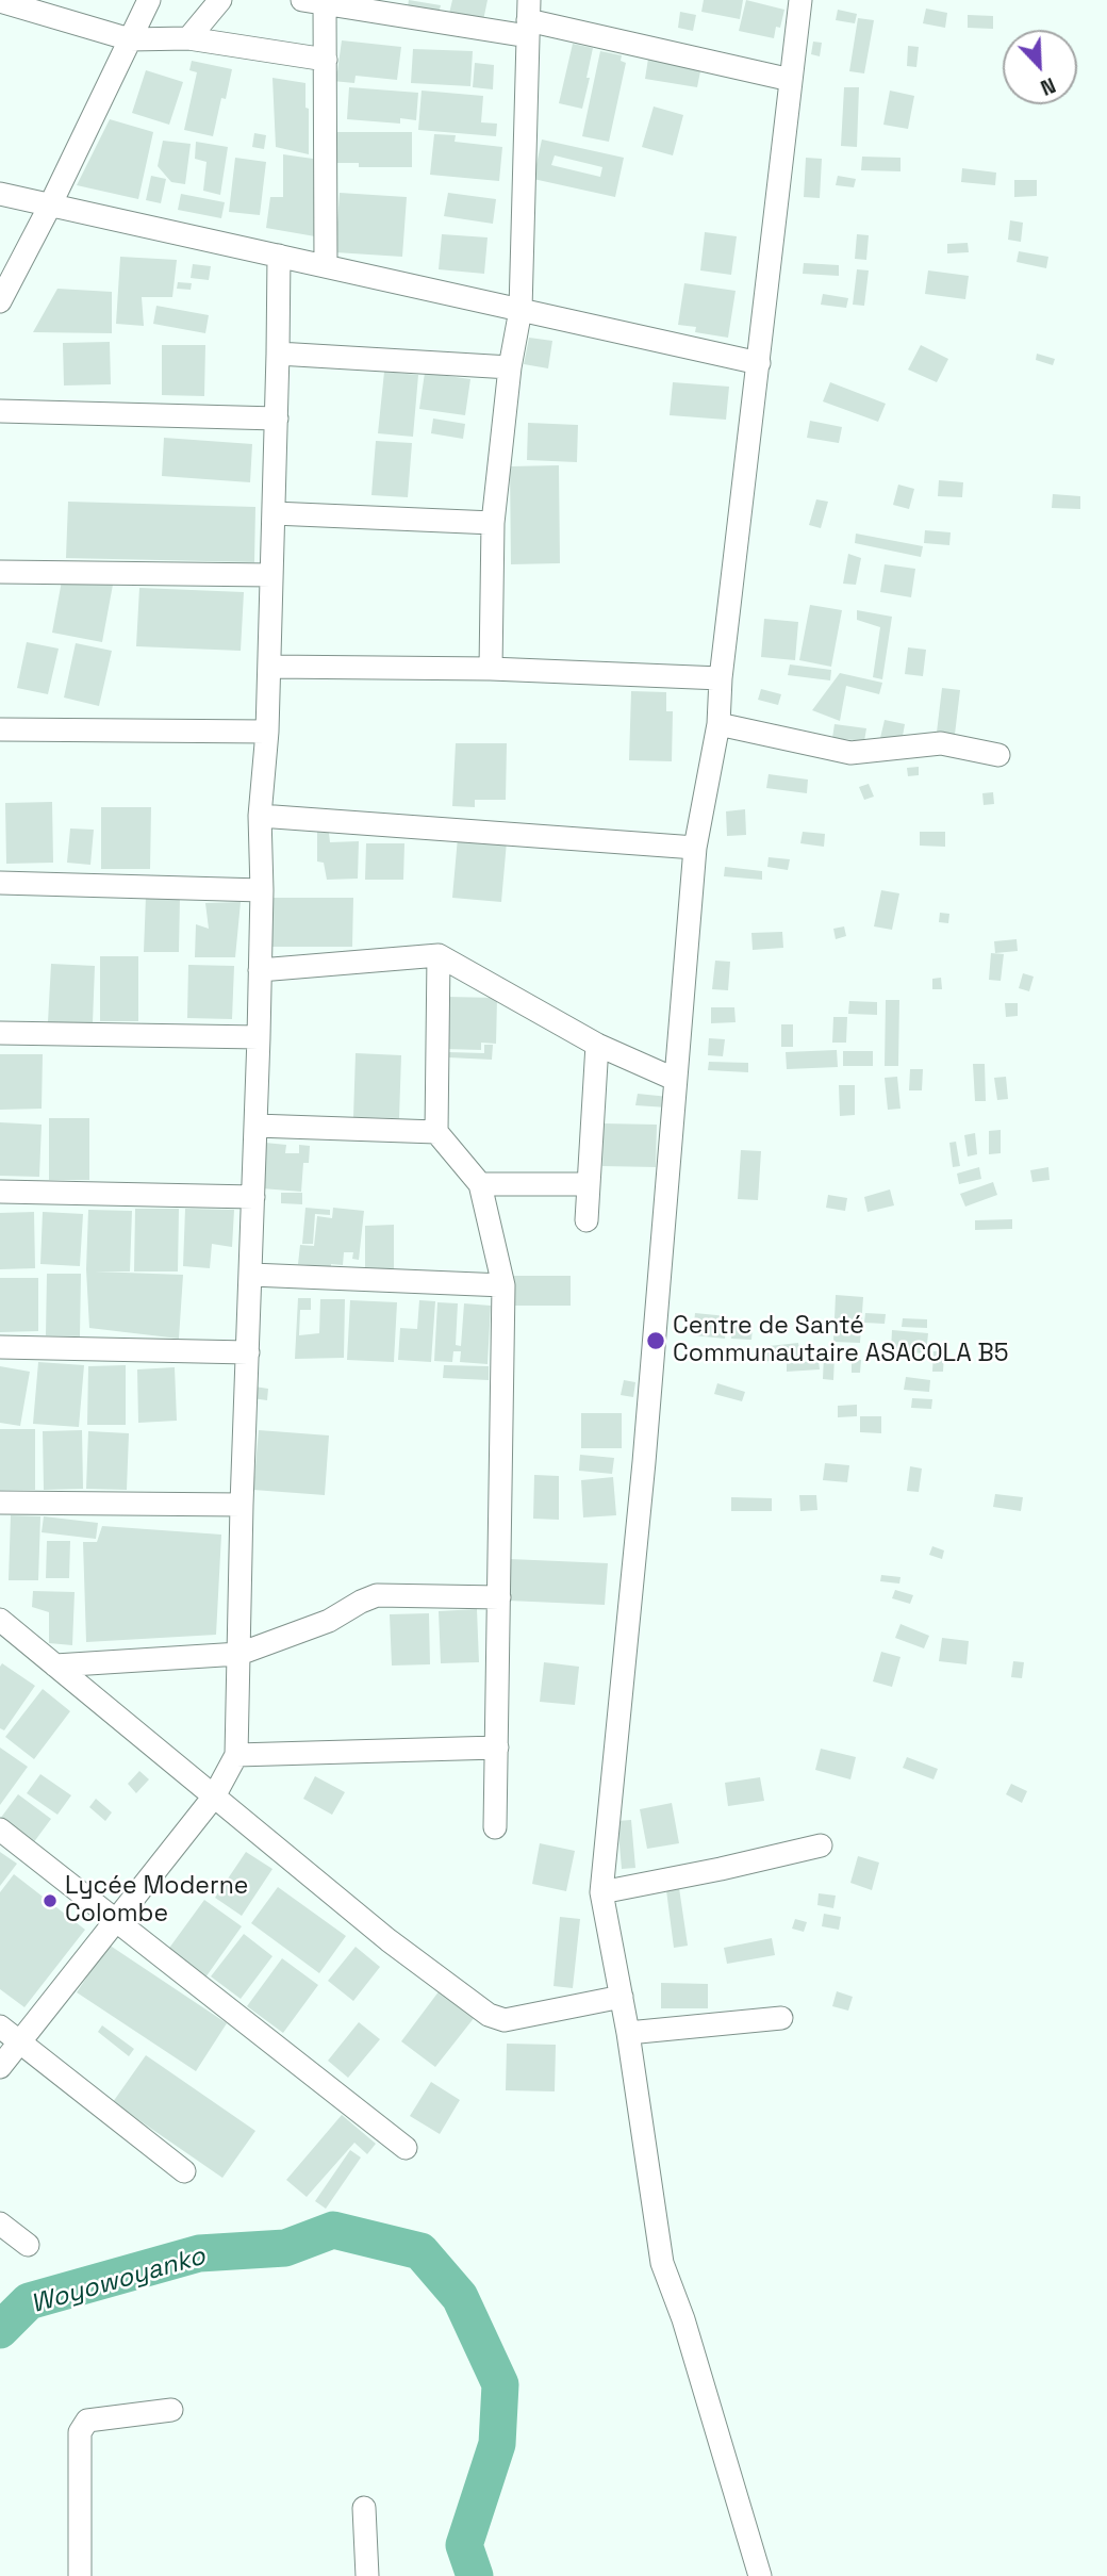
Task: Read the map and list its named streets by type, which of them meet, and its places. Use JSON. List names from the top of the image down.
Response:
{
  "water": ["Woyowoyanko"],
  "places": ["Centre de Santé Communautaire ASACOLA B5", "Lycée Moderne Colombe"],
  "north": "bottom right"
}
